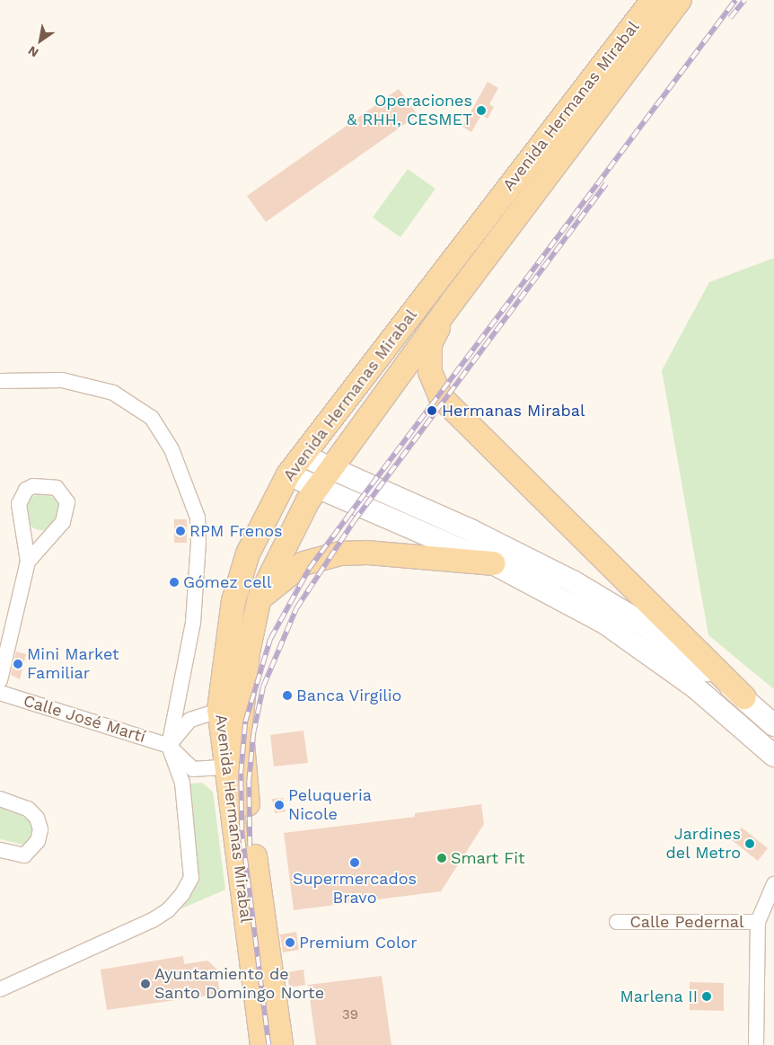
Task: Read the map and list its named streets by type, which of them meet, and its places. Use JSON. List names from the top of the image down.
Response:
{
  "streets": {
    "main road": ["Avenida Hermanas Mirabal"],
    "street": ["Calle José Martí", "Calle Pedernal"]
  },
  "places": [
    "Operaciones & RHH, CESMET",
    "Hermanas Mirabal",
    "RPM Frenos",
    "Gómez cell",
    "Mini Market Familiar",
    "Banca Virgilio",
    "Peluqueria Nicole",
    "Jardines del Metro",
    "Smart Fit",
    "Supermercados Bravo",
    "Premium Color",
    "Ayuntamiento de Santo Domingo Norte",
    "Marlena II"
  ],
  "house_numbers": ["39"],
  "north": "bottom left"
}
